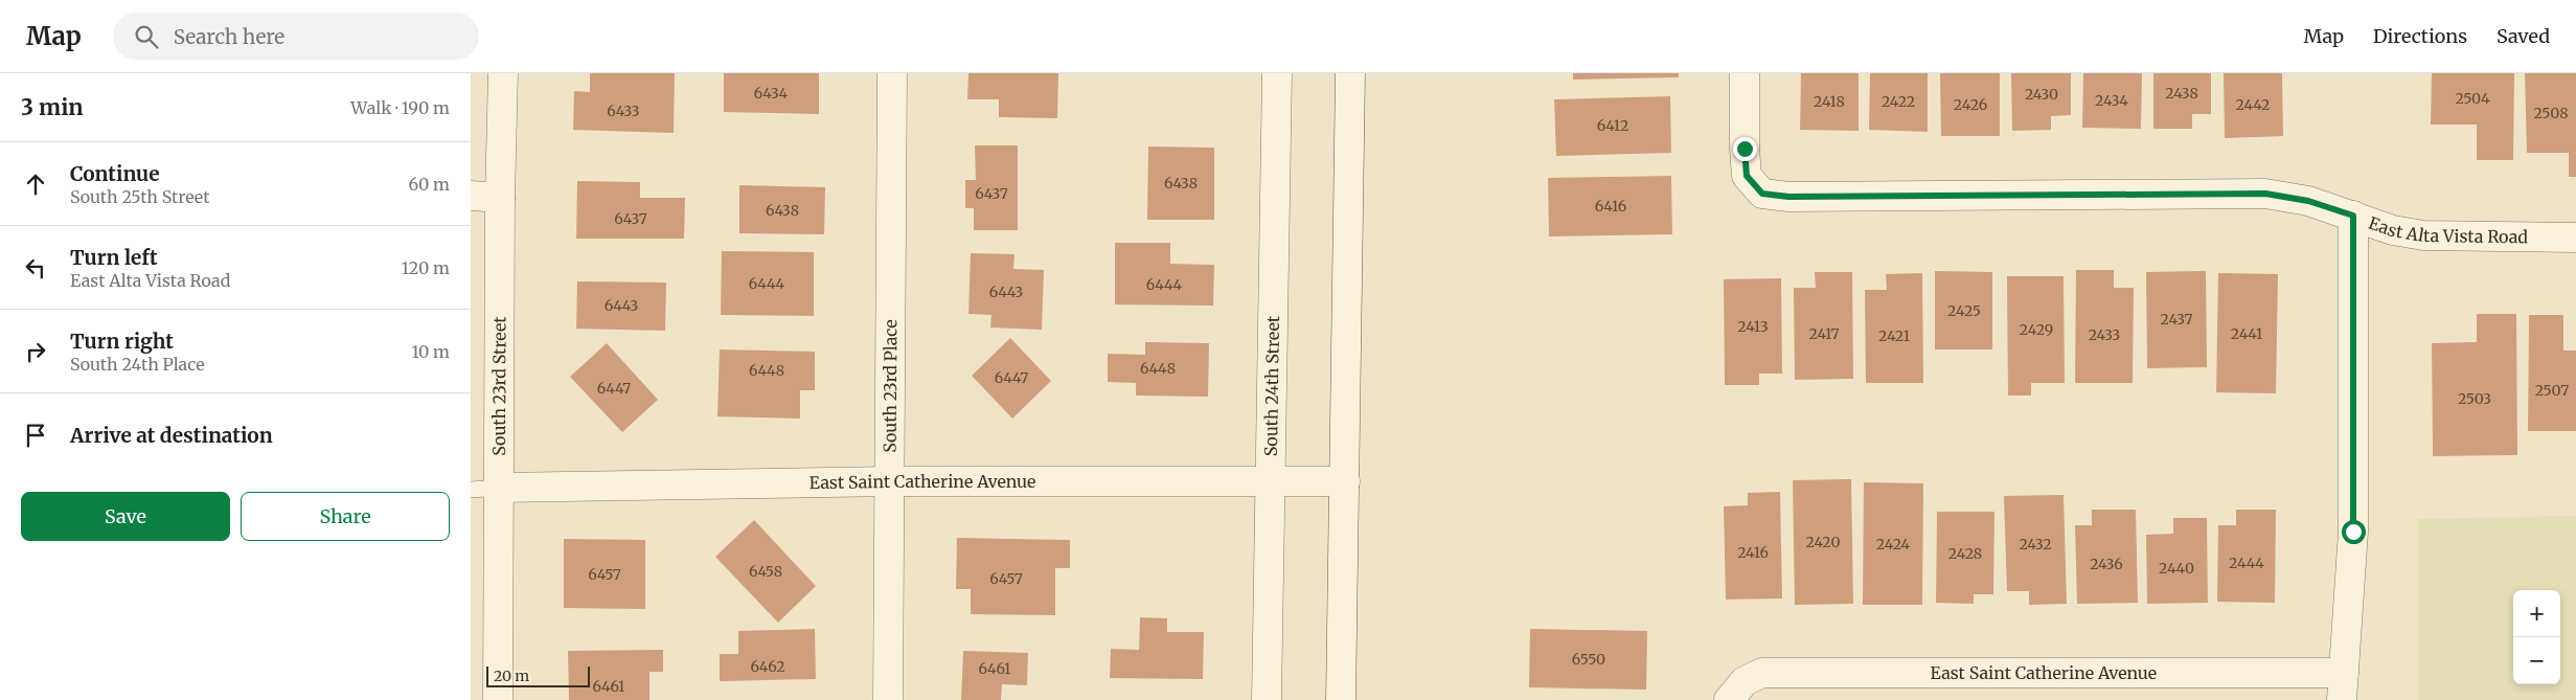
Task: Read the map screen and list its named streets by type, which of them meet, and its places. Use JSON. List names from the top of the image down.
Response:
{
  "streets": {
    "street": [
      "East Alta Vista Road",
      "South 23rd Street",
      "South 24th Street",
      "South 23rd Place",
      "East Saint Catherine Avenue"
    ]
  },
  "crossings": [
    ["South 23rd Street", "East Saint Catherine Avenue"],
    ["South 24th Street", "East Saint Catherine Avenue"],
    ["South 23rd Place", "East Saint Catherine Avenue"]
  ],
  "house_numbers": [
    "6434",
    "2438",
    "2430",
    "2504",
    "2434",
    "2418",
    "2422",
    "2426",
    "2442",
    "6433",
    "2508",
    "6412",
    "6438",
    "6437",
    "6416",
    "6438",
    "6437",
    "6444",
    "6444",
    "6443",
    "6443",
    "2425",
    "2437",
    "2413",
    "2429",
    "2417",
    "2441",
    "2433",
    "2421",
    "6448",
    "6448",
    "6447",
    "6447",
    "2507",
    "2503",
    "2420",
    "2424",
    "2432",
    "2416",
    "2428",
    "2444",
    "2436",
    "2440",
    "6458",
    "6457",
    "6457",
    "6550",
    "6462",
    "6461",
    "6461"
  ],
  "scale_bar": "20 m",
  "page": {
    "header": "Map",
    "search": "Search here",
    "nav": ["Map", "Directions", "Saved"],
    "heading": ["3 min", "Walk · 190 m"],
    "list": [
      ["Continue", "South 25th Street", "60 m"],
      ["Turn left", "East Alta Vista Road", "120 m"],
      ["Turn right", "South 24th Place", "10 m"],
      "Arrive at destination"
    ],
    "buttons": ["Save", "Share"],
    "map_buttons": ["+", "−"],
    "scale": "20 m"
  }
}
